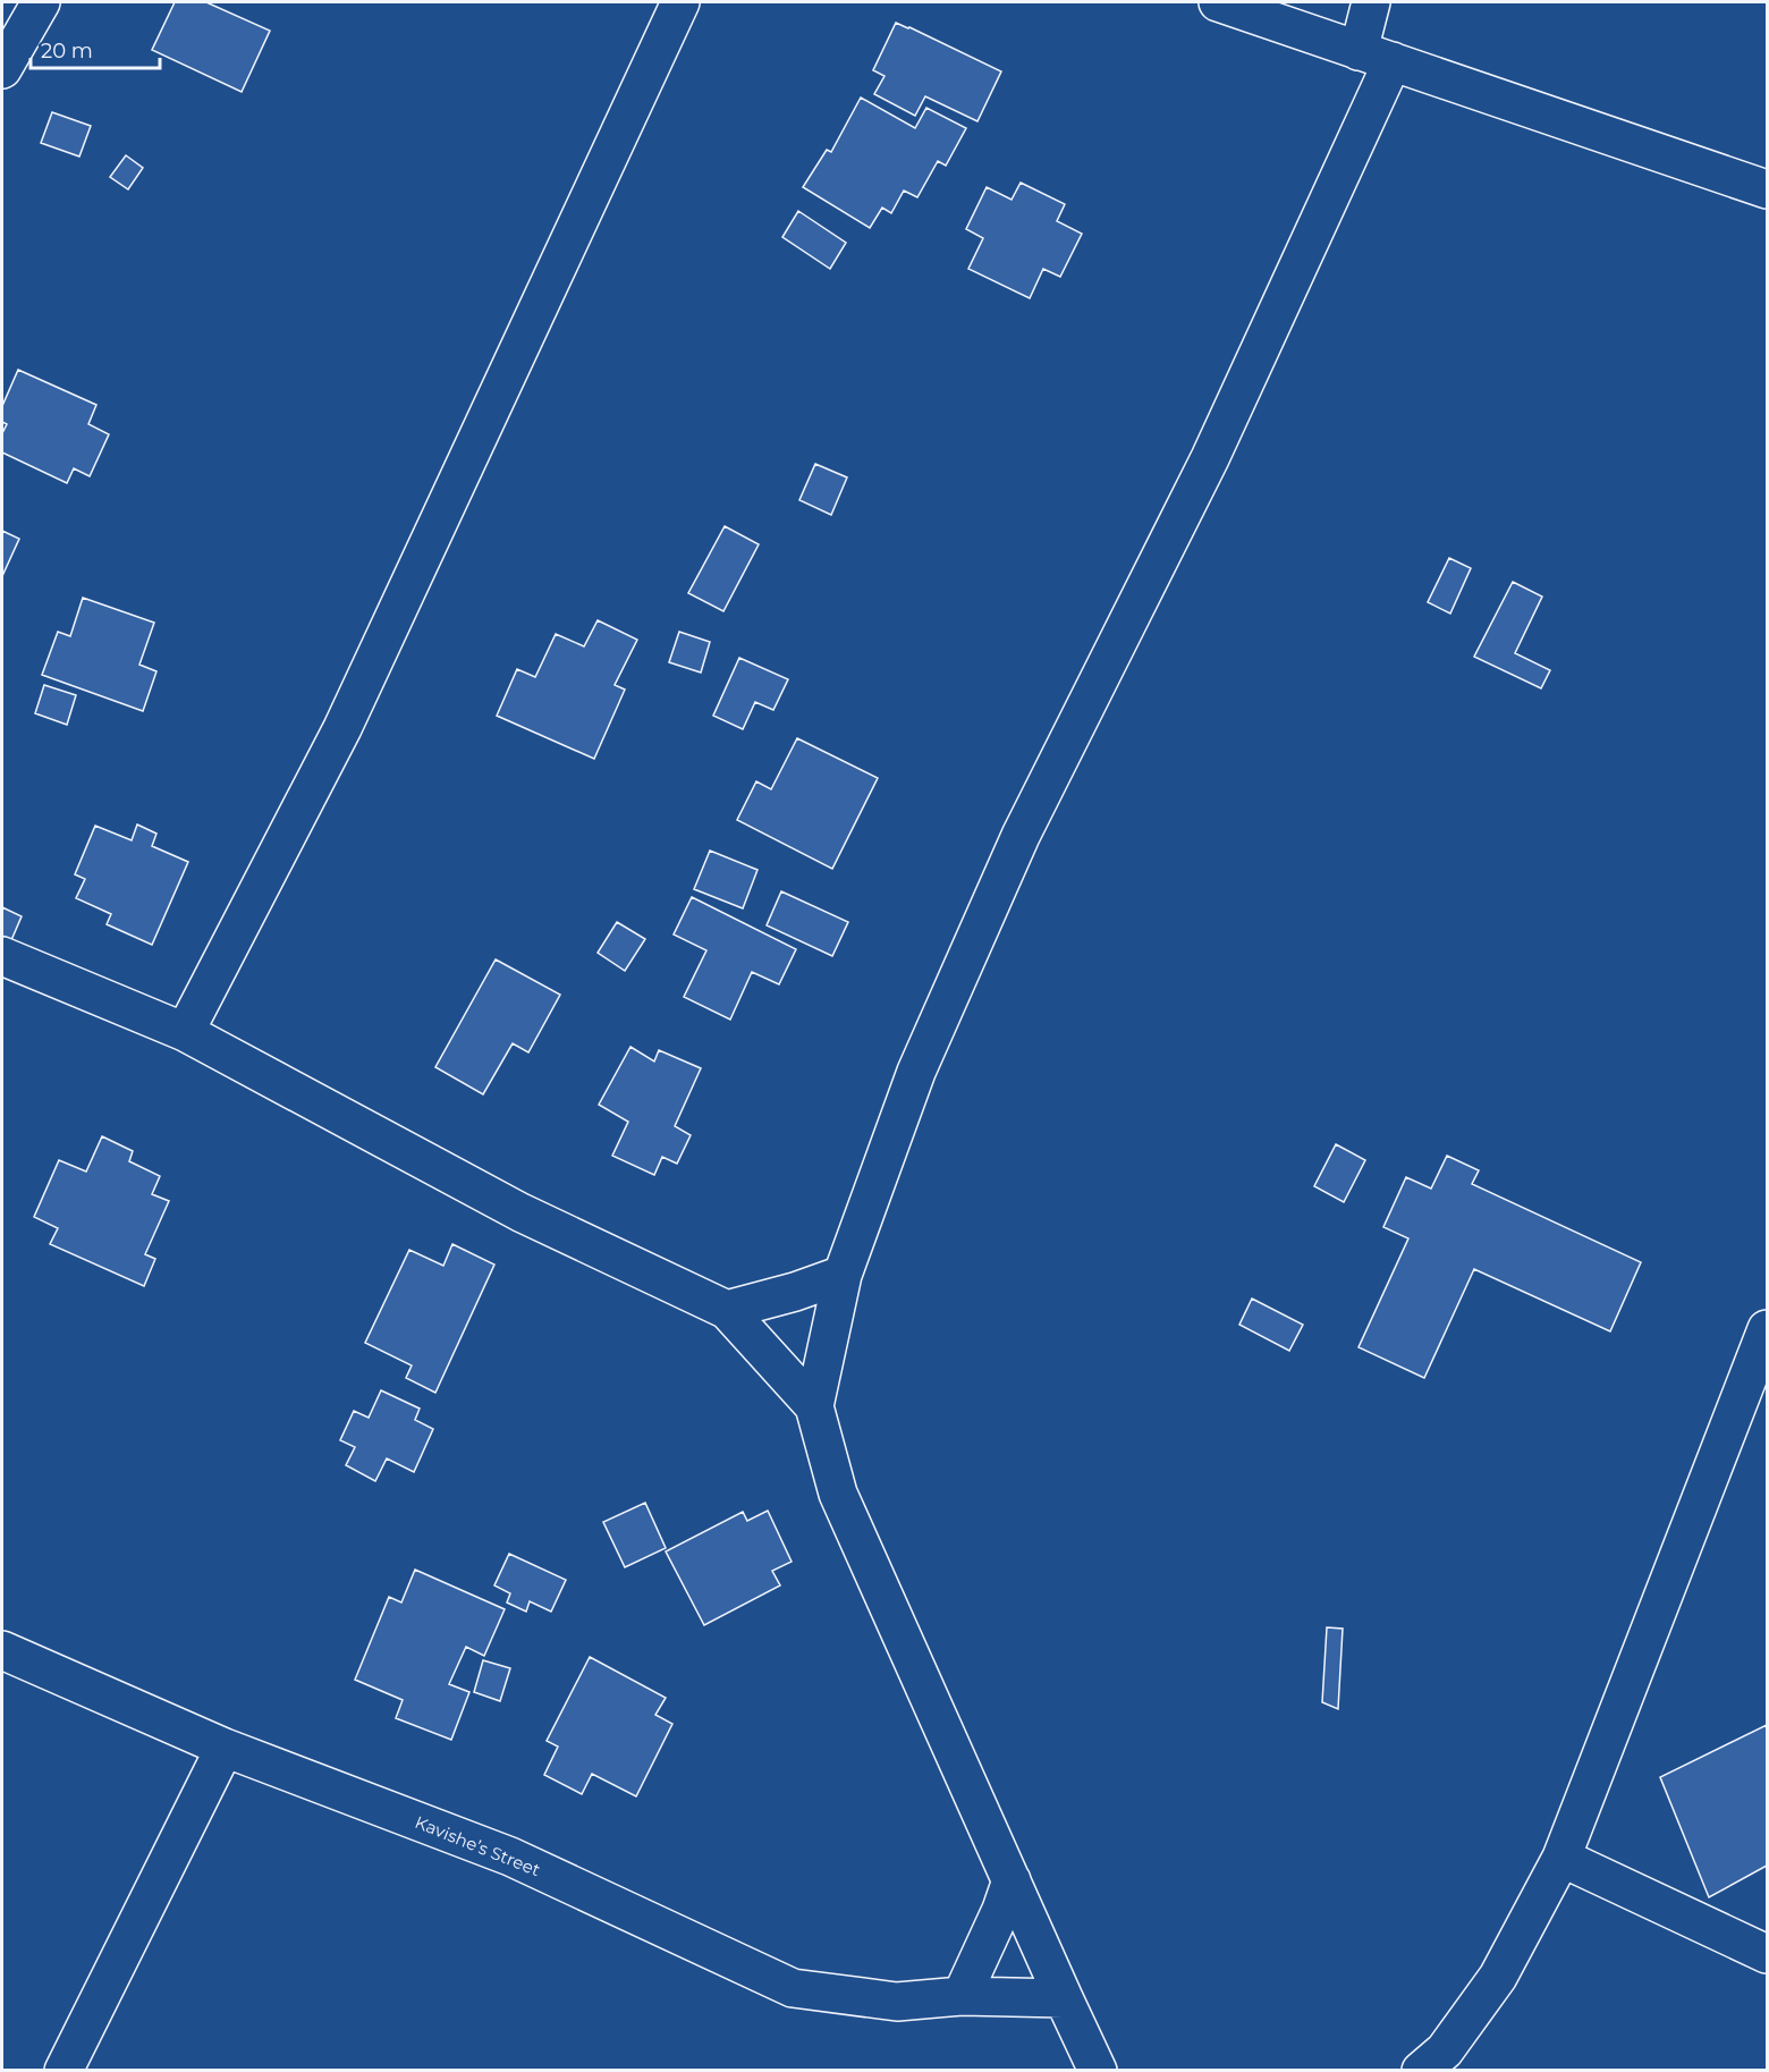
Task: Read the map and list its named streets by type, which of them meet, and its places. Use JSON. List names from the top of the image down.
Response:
{
  "streets": {
    "street": ["Kavishe’s Street"]
  },
  "scale_bar": "20 m"
}
